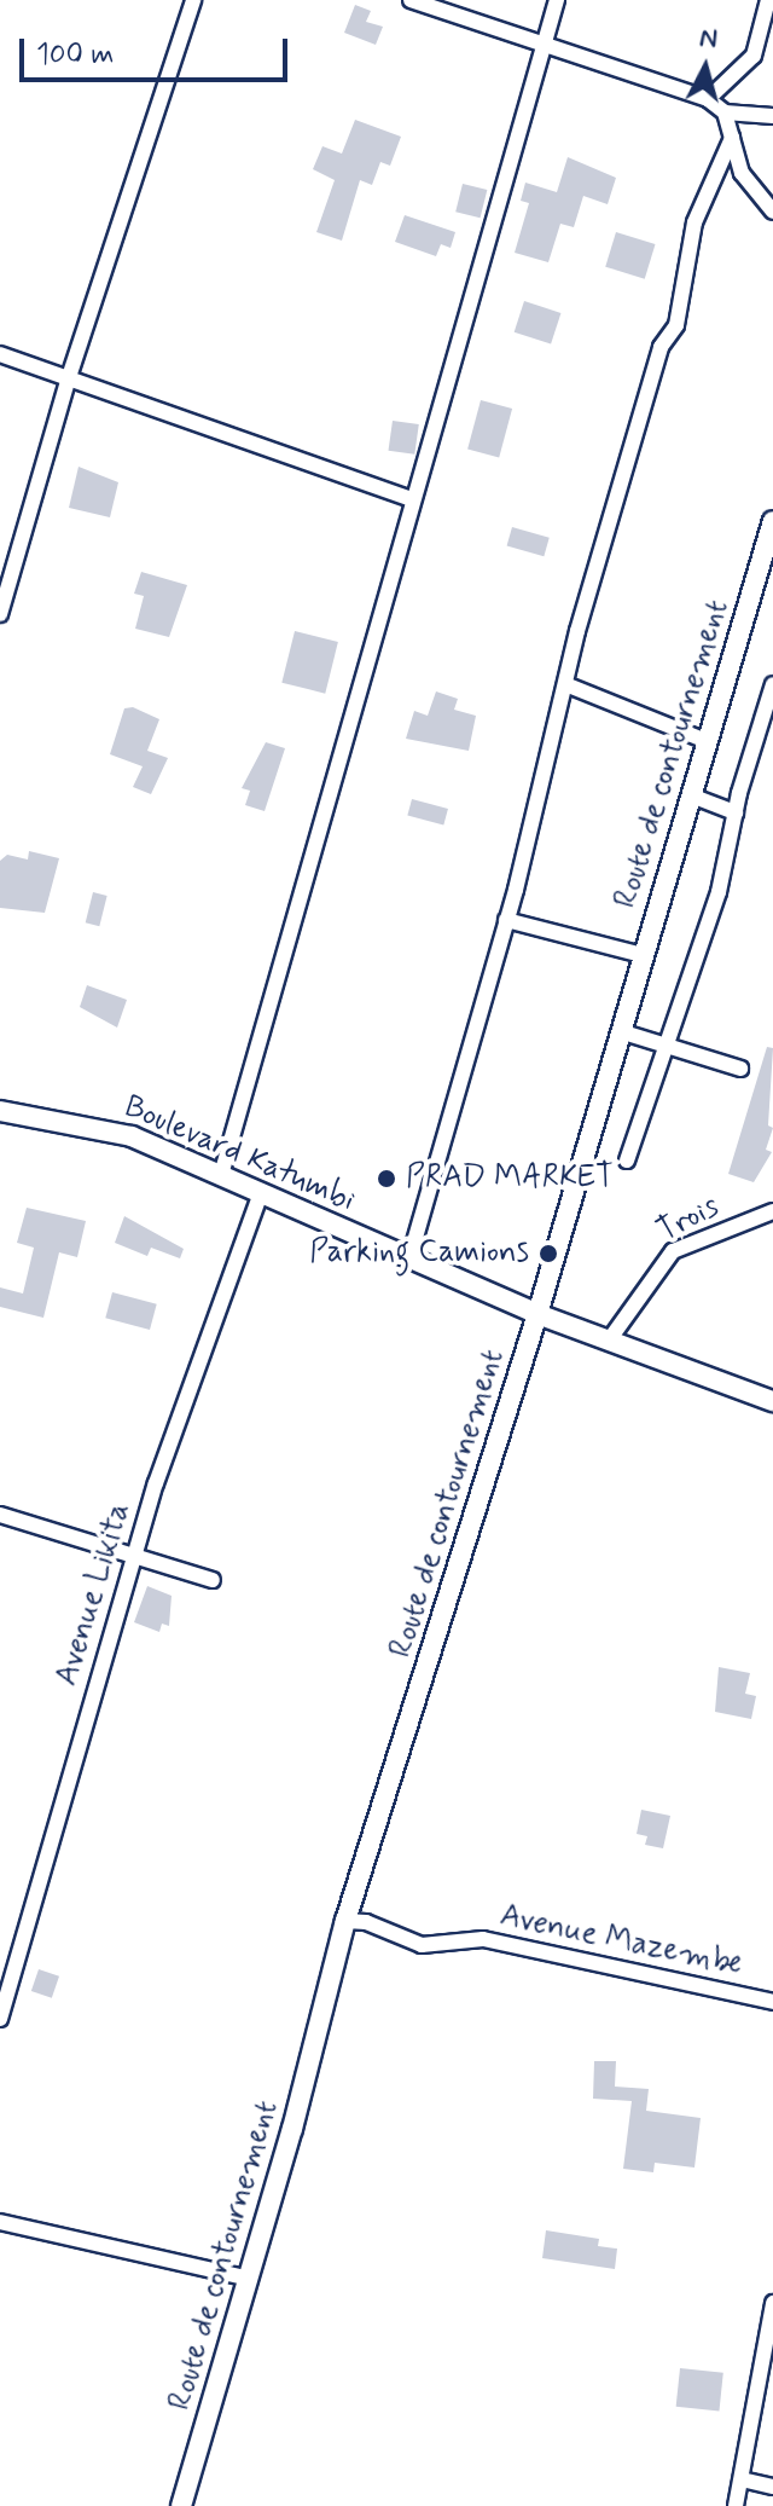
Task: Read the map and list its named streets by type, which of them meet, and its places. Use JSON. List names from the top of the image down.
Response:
{
  "streets": {
    "street": [
      "Route de contournement",
      "Boulevard Katumbi",
      "Trois",
      "Avenue Likita",
      "Avenue Mazembe"
    ]
  },
  "crossings": [
    ["Route de contournement", "Boulevard Katumbi"],
    ["Route de contournement", "Avenue Mazembe"],
    ["Boulevard Katumbi", "Trois"],
    ["Boulevard Katumbi", "Avenue Likita"]
  ],
  "places": ["PRAD MARKET", "Parking Camions"],
  "scale_bar": "100 m",
  "north": "top"
}
